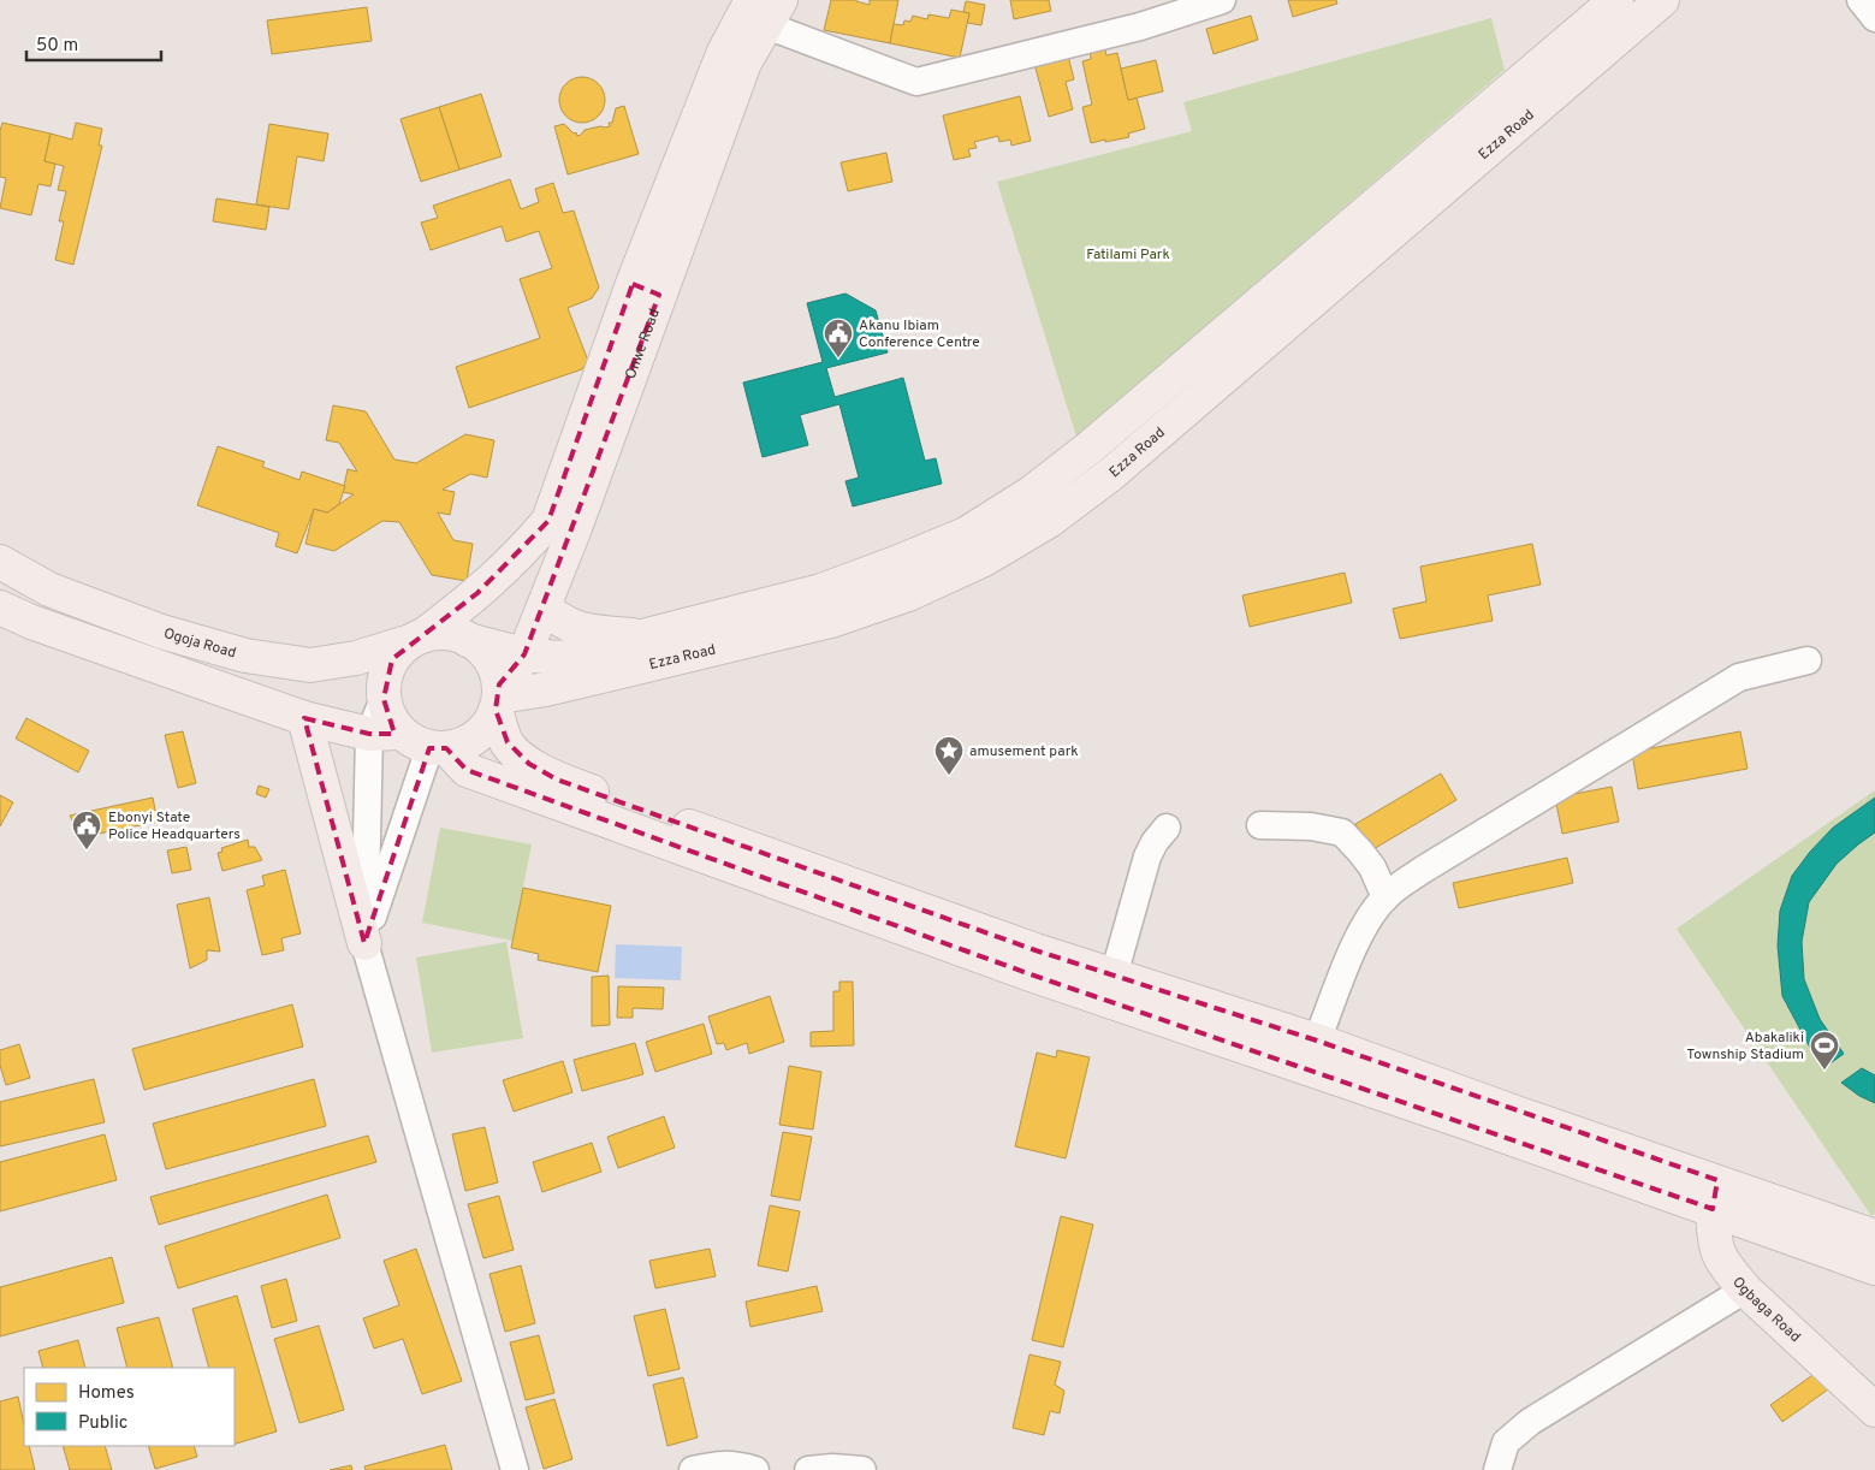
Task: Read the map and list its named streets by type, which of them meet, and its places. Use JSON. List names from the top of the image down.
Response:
{
  "streets": {
    "main road": [
      "Ezza Road",
      "Onwe Road",
      "Ogoja Road",
      "Ogbaga Road"
    ]
  },
  "crossings": [
    ["Ezza Road", "Onwe Road"],
    ["Ezza Road", "Ogoja Road"],
    ["Onwe Road", "Ogoja Road"]
  ],
  "parks": ["Fatilami Park"],
  "places": {
    "public building": ["Akanu Ibiam Conference Centre", "Ebonyi State Police Headquarters"],
    "place": ["amusement park"],
    "sports": ["Abakaliki Township Stadium"]
  },
  "legend": ["Homes", "Public"],
  "scale_bar": "50 m"
}
